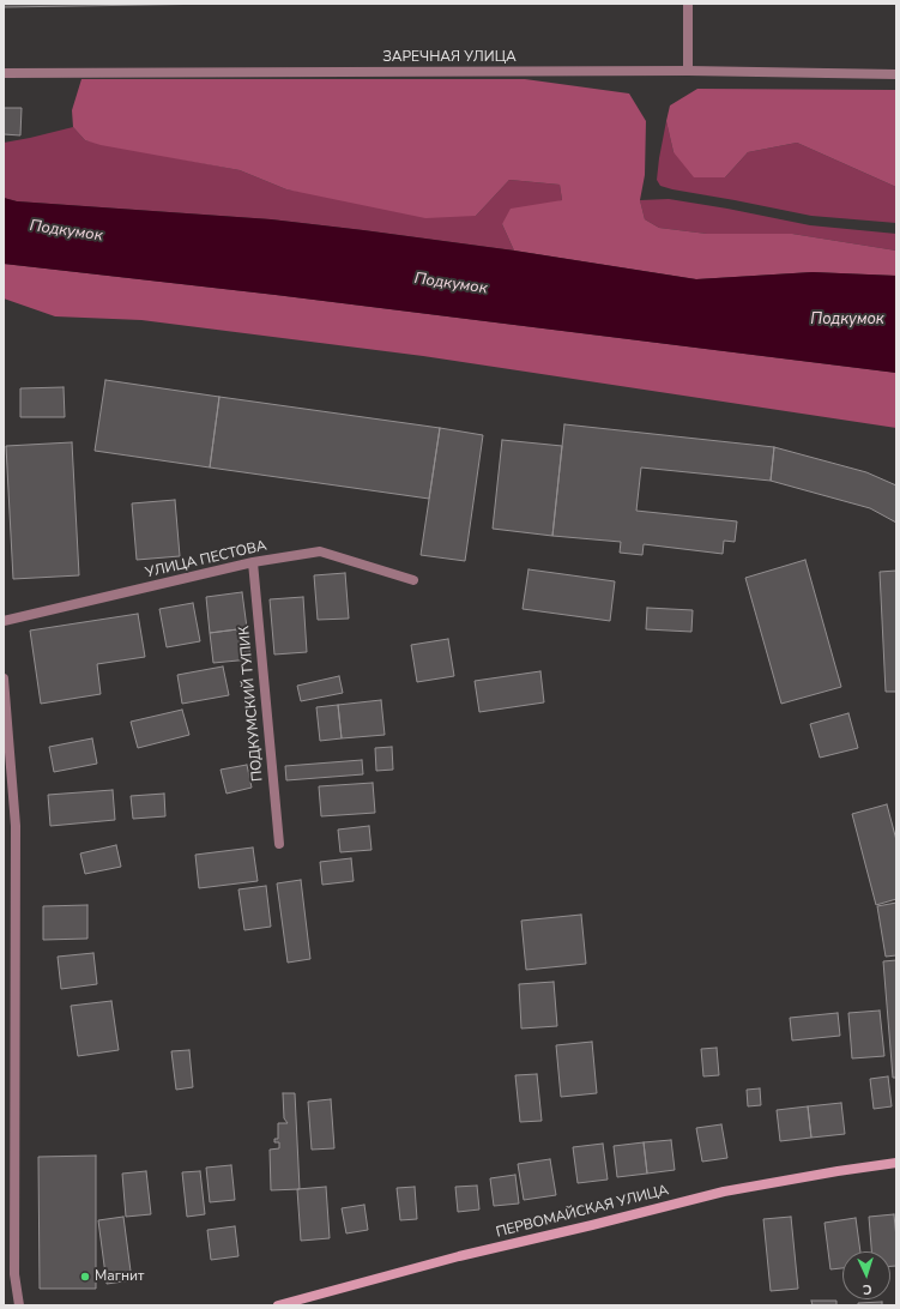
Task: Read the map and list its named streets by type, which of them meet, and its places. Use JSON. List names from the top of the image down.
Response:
{
  "streets": {
    "street": [
      "ЗАРЕЧНАЯ УЛИЦА",
      "УЛИЦА ПЕСТОВА",
      "ПОДКУМСКИЙ ТУПИК",
      "ПЕРВОМАЙСКАЯ УЛИЦА"
    ]
  },
  "crossings": [
    ["УЛИЦА ПЕСТОВА", "ПОДКУМСКИЙ ТУПИК"]
  ],
  "water": ["Подкумок"],
  "places": ["Магнит"],
  "north": "bottom"
}
